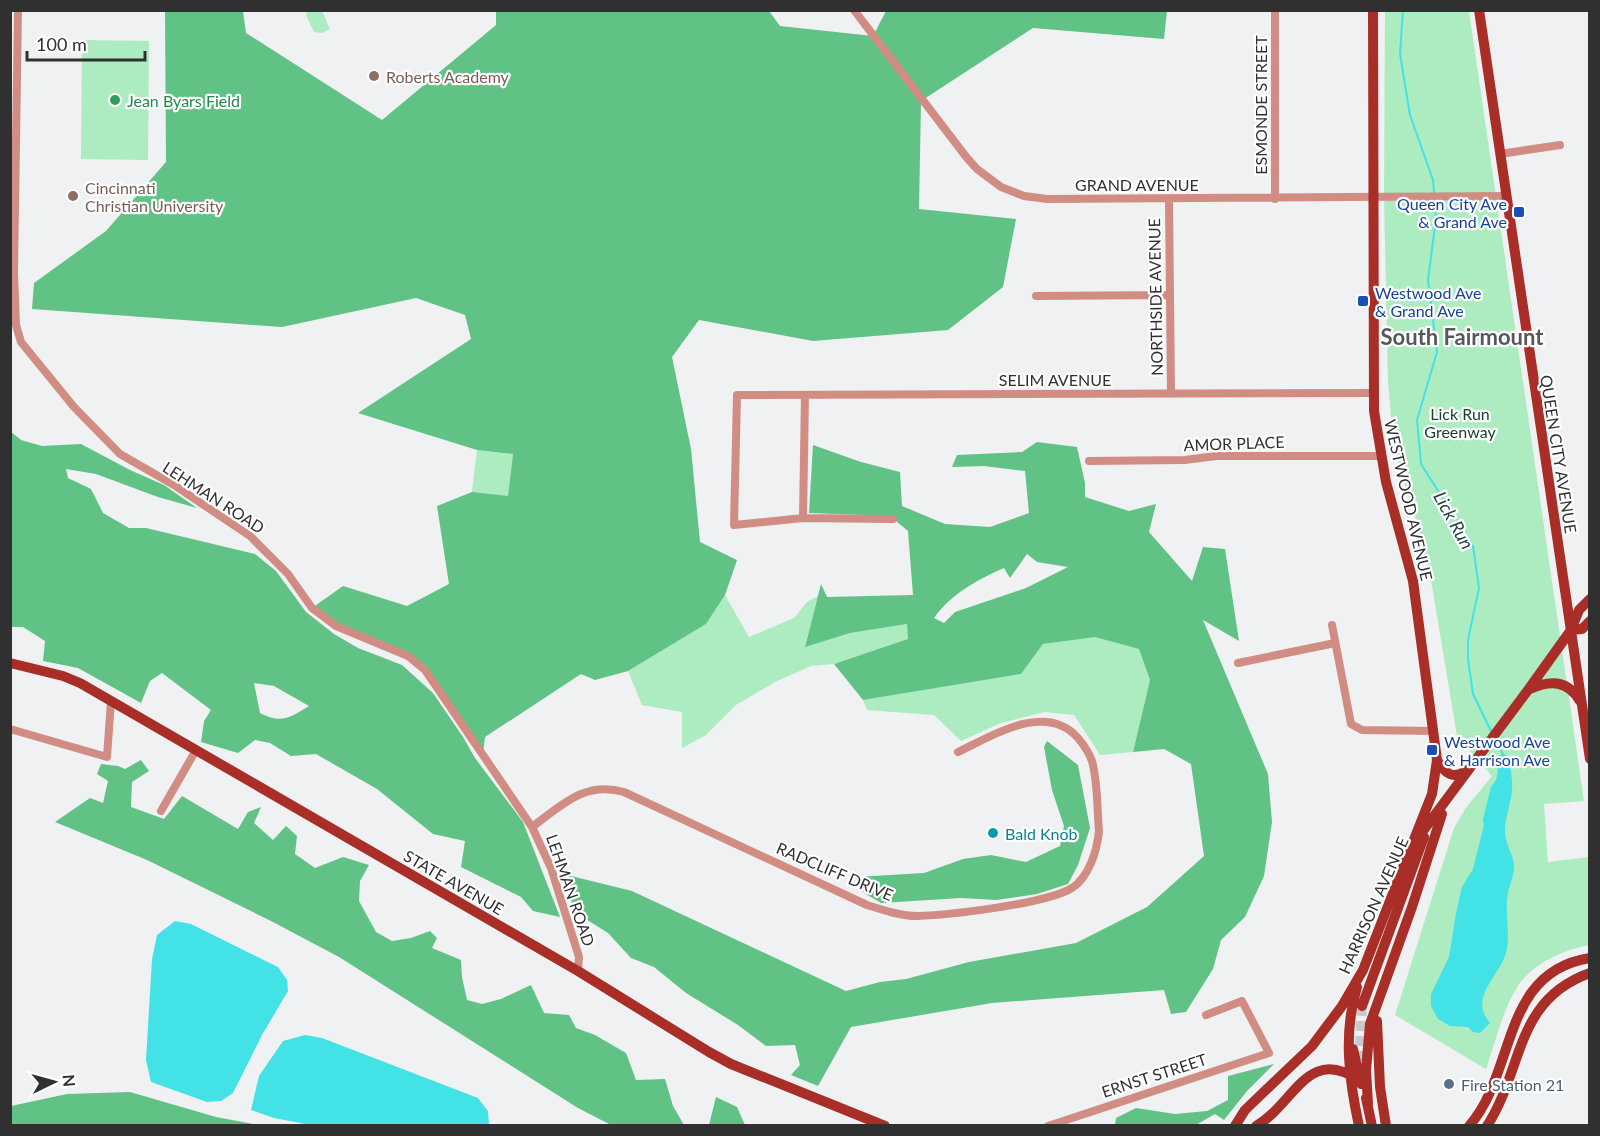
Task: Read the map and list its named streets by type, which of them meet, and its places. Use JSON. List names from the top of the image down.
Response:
{
  "streets": {
    "main road": [
      "QUEEN CITY AVENUE",
      "WESTWOOD AVENUE",
      "STATE AVENUE",
      "HARRISON AVENUE"
    ],
    "street": [
      "ESMONDE STREET",
      "GRAND AVENUE",
      "NORTHSIDE AVENUE",
      "SELIM AVENUE",
      "AMOR PLACE",
      "LEHMAN ROAD",
      "RADCLIFF DRIVE",
      "ERNST STREET"
    ]
  },
  "crossings": [
    ["ESMONDE STREET", "GRAND AVENUE"],
    ["GRAND AVENUE", "NORTHSIDE AVENUE"],
    ["GRAND AVENUE", "QUEEN CITY AVENUE"],
    ["GRAND AVENUE", "WESTWOOD AVENUE"],
    ["NORTHSIDE AVENUE", "SELIM AVENUE"],
    ["SELIM AVENUE", "WESTWOOD AVENUE"],
    ["AMOR PLACE", "WESTWOOD AVENUE"],
    ["QUEEN CITY AVENUE", "HARRISON AVENUE"],
    ["LEHMAN ROAD", "RADCLIFF DRIVE"],
    ["LEHMAN ROAD", "STATE AVENUE"],
    ["WESTWOOD AVENUE", "HARRISON AVENUE"]
  ],
  "districts": ["South Fairmount"],
  "water": ["Lick Run"],
  "parks": ["Lick Run Greenway"],
  "places": {
    "other": [
      "Roberts Academy",
      "Jean Byars Field",
      "Cincinnati Christian University",
      "Bald Knob",
      "Fire Station 21"
    ],
    "transit": ["Queen City Ave & Grand Ave", "Westwood Ave & Grand Ave", "Westwood Ave & Harrison Ave"]
  },
  "scale_bar": "100 m",
  "north": "right"
}
